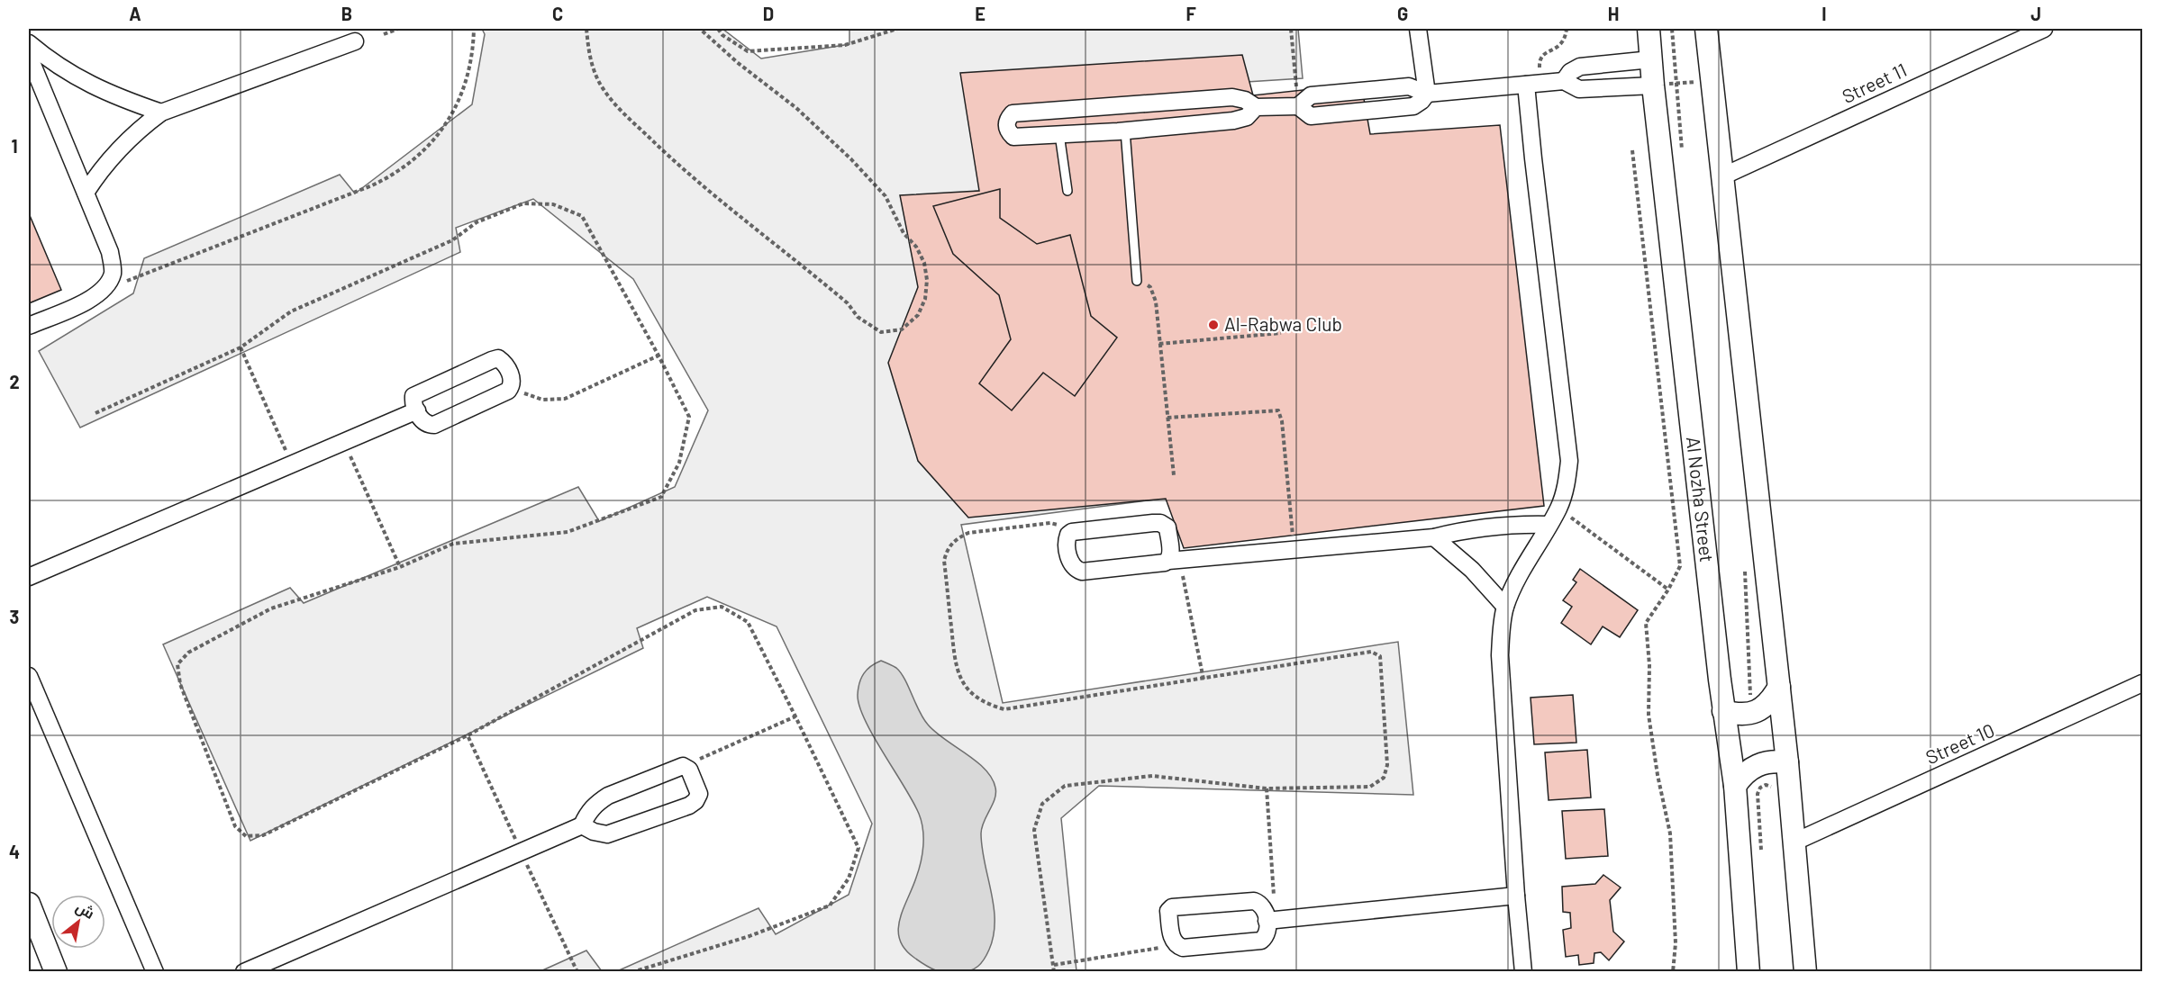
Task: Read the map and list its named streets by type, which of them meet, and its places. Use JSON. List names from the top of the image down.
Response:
{
  "streets": {
    "main road": ["Al Nozha Street"],
    "street": ["Street 11", "Street 10"]
  },
  "places": ["Al-Rabwa Club"],
  "north": "top right",
  "grid": {
    "columns": [
      "A",
      "B",
      "C",
      "D",
      "E",
      "F",
      "G",
      "H",
      "I",
      "J"
    ],
    "rows": [
      "1",
      "2",
      "3",
      "4"
    ]
  }
}
